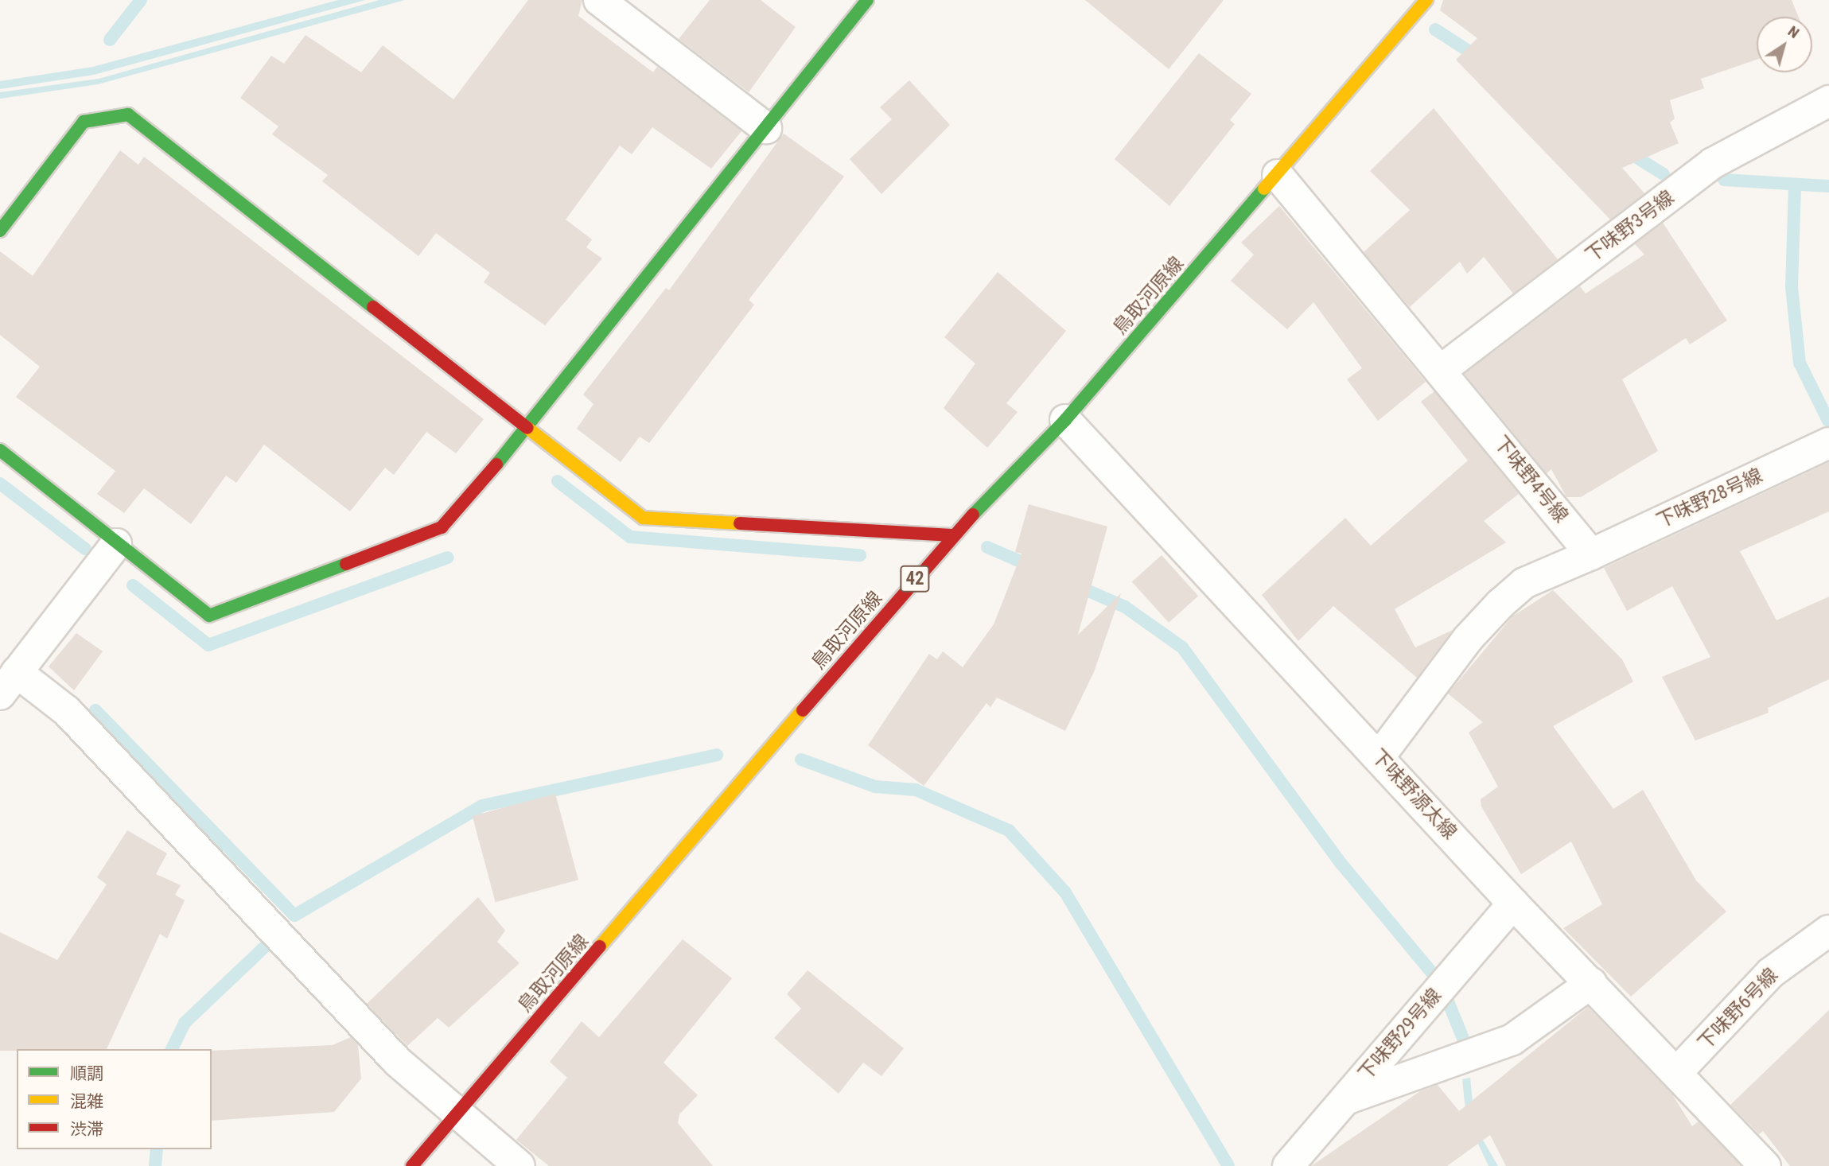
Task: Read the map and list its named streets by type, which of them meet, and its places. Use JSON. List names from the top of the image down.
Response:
{
  "streets": {
    "street": [
      "下味野3号線",
      "鳥取河原線",
      "下味野4号線",
      "下味野28号線",
      "42",
      "下味野源太線",
      "下味野6号線",
      "下味野29号線"
    ]
  },
  "crossings": [
    ["下味野3号線", "下味野4号線"],
    ["鳥取河原線", "下味野4号線"],
    ["鳥取河原線", "下味野源太線"],
    ["下味野4号線", "下味野28号線"],
    ["下味野源太線", "下味野6号線"],
    ["下味野源太線", "下味野29号線"]
  ],
  "legend": ["順調", "混雑", "渋滞"],
  "north": "top right"
}
